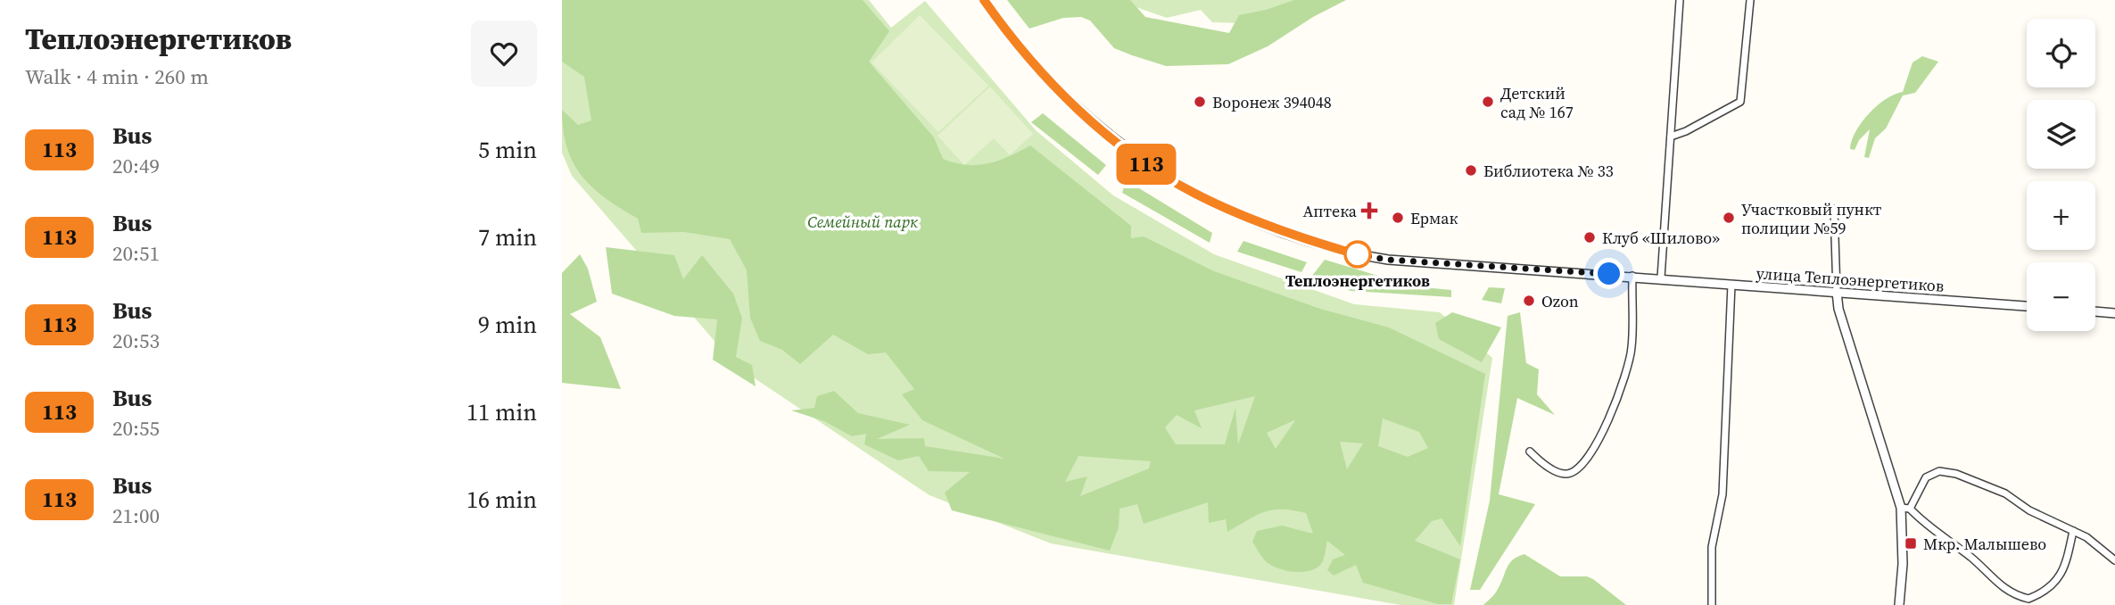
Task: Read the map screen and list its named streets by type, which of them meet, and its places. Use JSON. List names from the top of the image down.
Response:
{
  "streets": {
    "street": ["улица Теплоэнергетиков"]
  },
  "parks": ["Семейный парк"],
  "places": {
    "other": [
      "Воронеж 394048",
      "Детский сад № 167",
      "Библиотека № 33",
      "Ермак",
      "Участковый пункт полиции №59",
      "Клуб «Шилово»",
      "Теплоэнергетиков",
      "Ozon"
    ],
    "health": ["Аптека"],
    "transit": ["Мкр. Малышево"]
  },
  "lines": ["bus line 113"],
  "page": {
    "heading": ["Теплоэнергетиков", "Walk · 4 min · 260 m"],
    "on_map": "113",
    "map_buttons": ["+", "−"],
    "list": [
      {
        "mark": "113",
        "name": "Bus",
        "note": "20:49",
        "value": "5 min"
      },
      {
        "mark": "113",
        "name": "Bus",
        "note": "20:51",
        "value": "7 min"
      },
      {
        "mark": "113",
        "name": "Bus",
        "note": "20:53",
        "value": "9 min"
      },
      {
        "mark": "113",
        "name": "Bus",
        "note": "20:55",
        "value": "11 min"
      },
      {
        "mark": "113",
        "name": "Bus",
        "note": "21:00",
        "value": "16 min"
      }
    ]
  }
}
